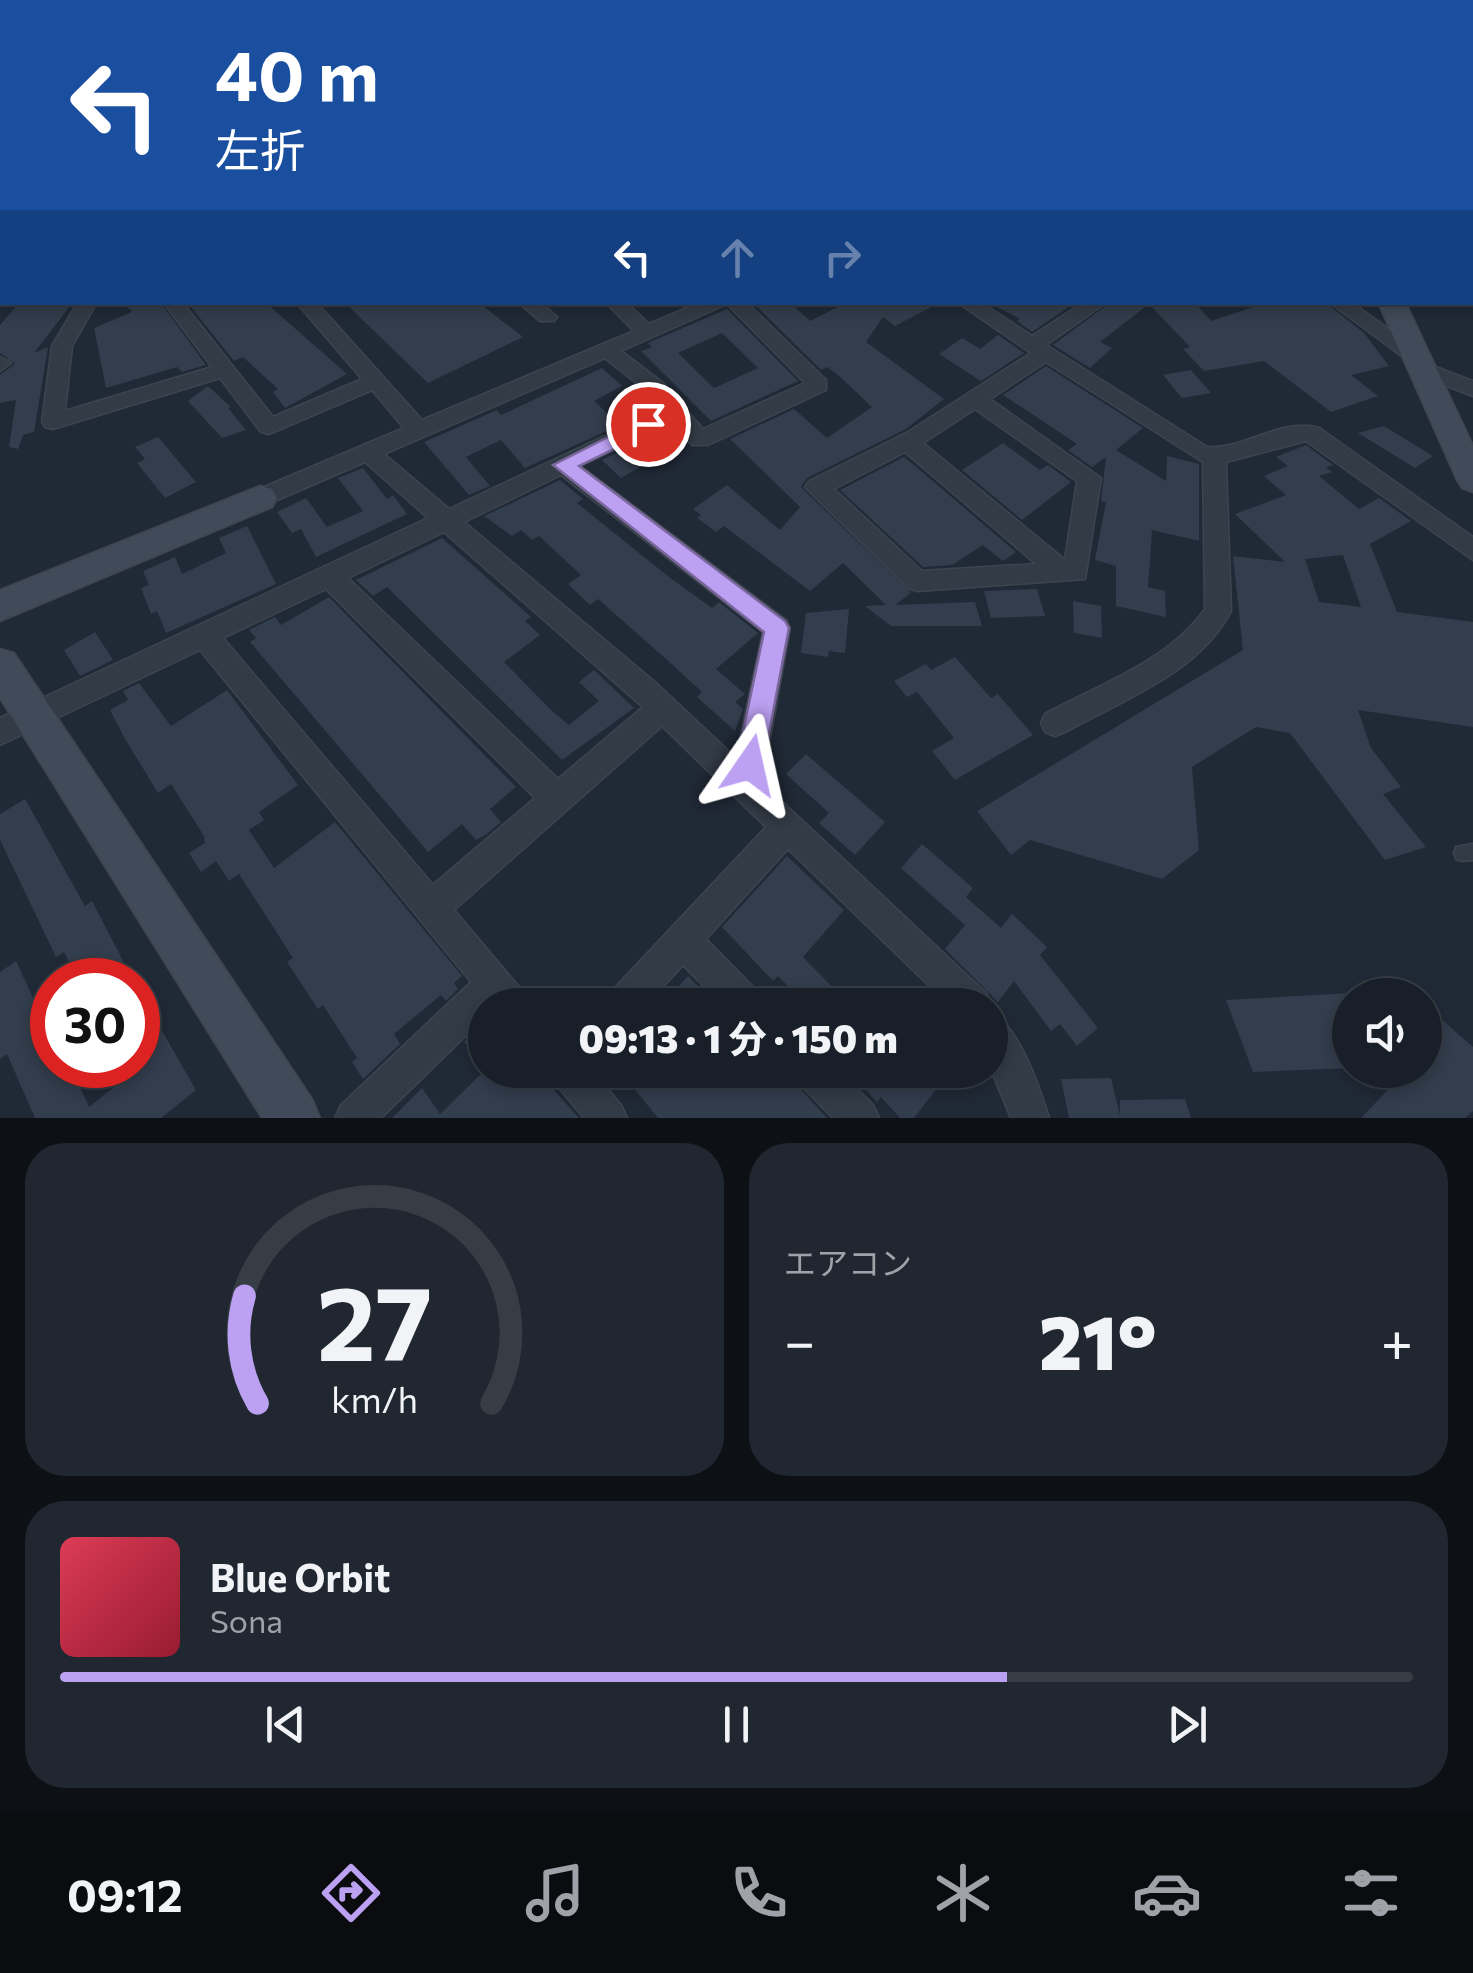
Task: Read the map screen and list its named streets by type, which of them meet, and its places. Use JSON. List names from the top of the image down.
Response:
{
  "page": {
    "turn": ["40 m", "左折"],
    "limit": "30",
    "trip": "09:13 · 1 分 · 150 m",
    "tile": "エアコン",
    "heat": ["−", "21°", "+"],
    "song": ["Blue Orbit", "Sona"],
    "tabs": "09:12",
    "gauge": ["27", "km/h"]
  }
}
